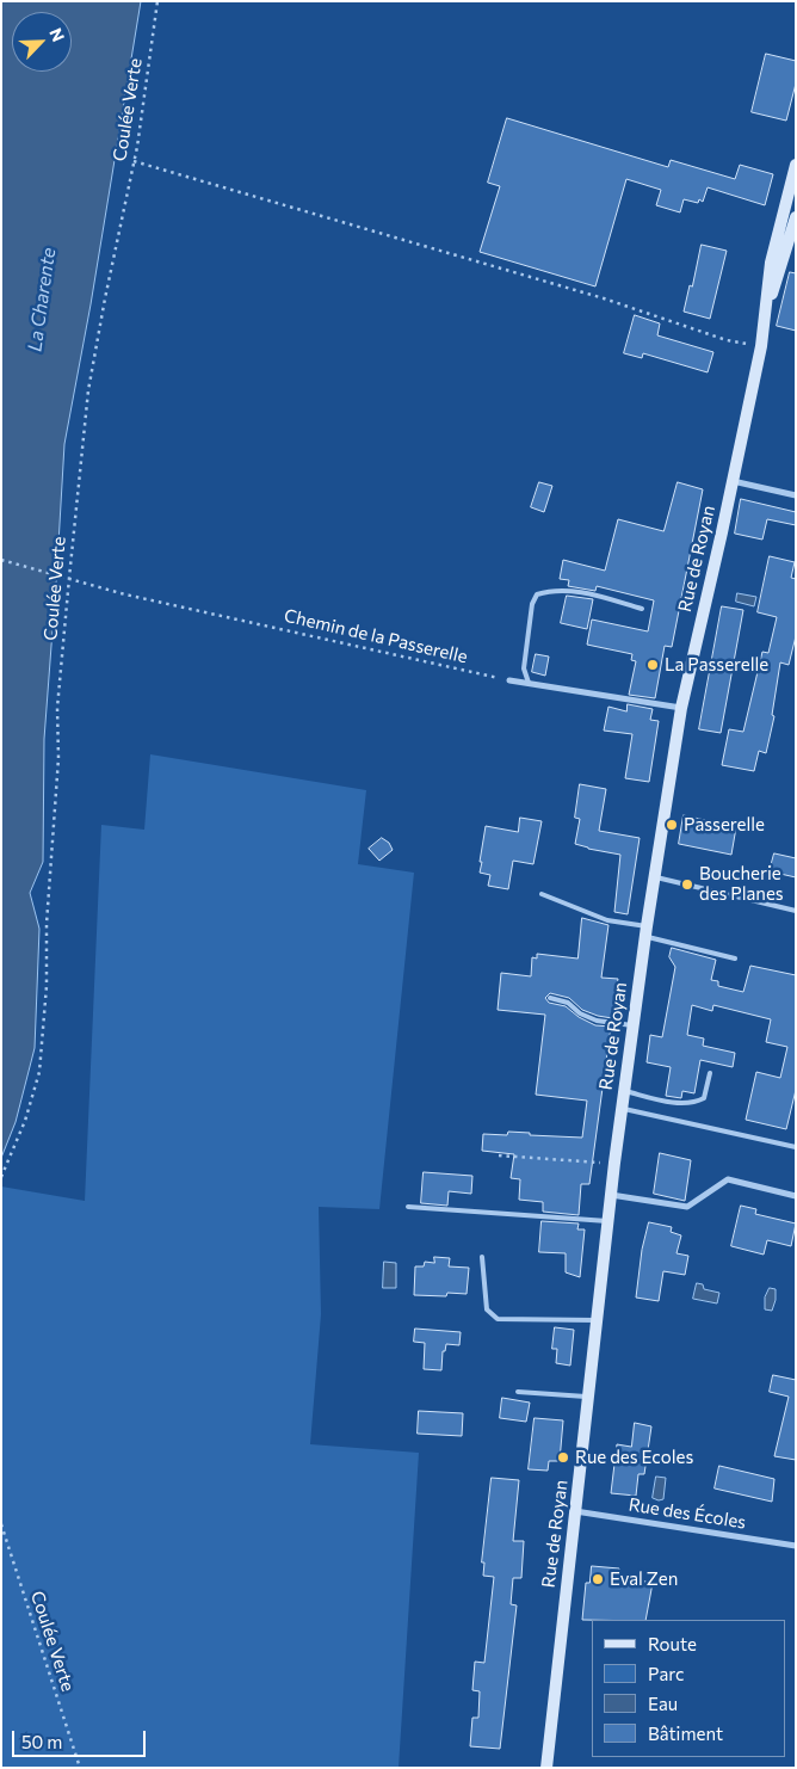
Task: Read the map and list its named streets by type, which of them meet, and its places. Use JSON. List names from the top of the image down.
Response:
{
  "streets": {
    "main road": ["Rue de Royan"],
    "street": ["Rue des Écoles"],
    "path": ["Coulée Verte", "Chemin de la Passerelle"]
  },
  "crossings": [
    ["Coulée Verte", "Chemin de la Passerelle"],
    ["Rue de Royan", "Rue des Écoles"]
  ],
  "water": ["La Charente"],
  "places": [
    "La Passerelle",
    "Passerelle",
    "Boucherie des Planes",
    "Rue des Ecoles",
    "Eval Zen"
  ],
  "legend": [
    "Route",
    "Parc",
    "Eau",
    "Bâtiment"
  ],
  "scale_bar": "50 m",
  "north": "top right"
}
